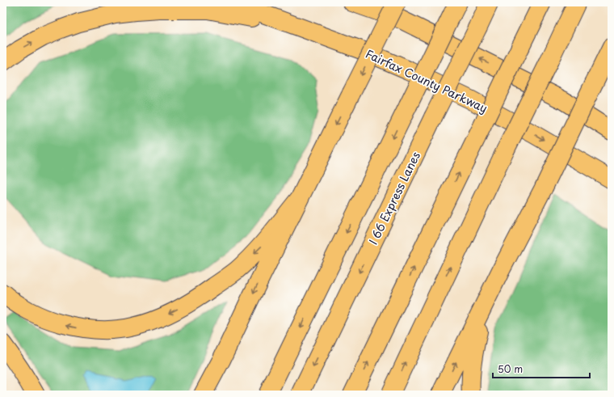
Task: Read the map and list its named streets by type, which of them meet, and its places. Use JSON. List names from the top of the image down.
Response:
{
  "streets": {
    "highway": ["Fairfax County Parkway", "I 66 Express Lanes"]
  },
  "scale_bar": "50 m"
}
